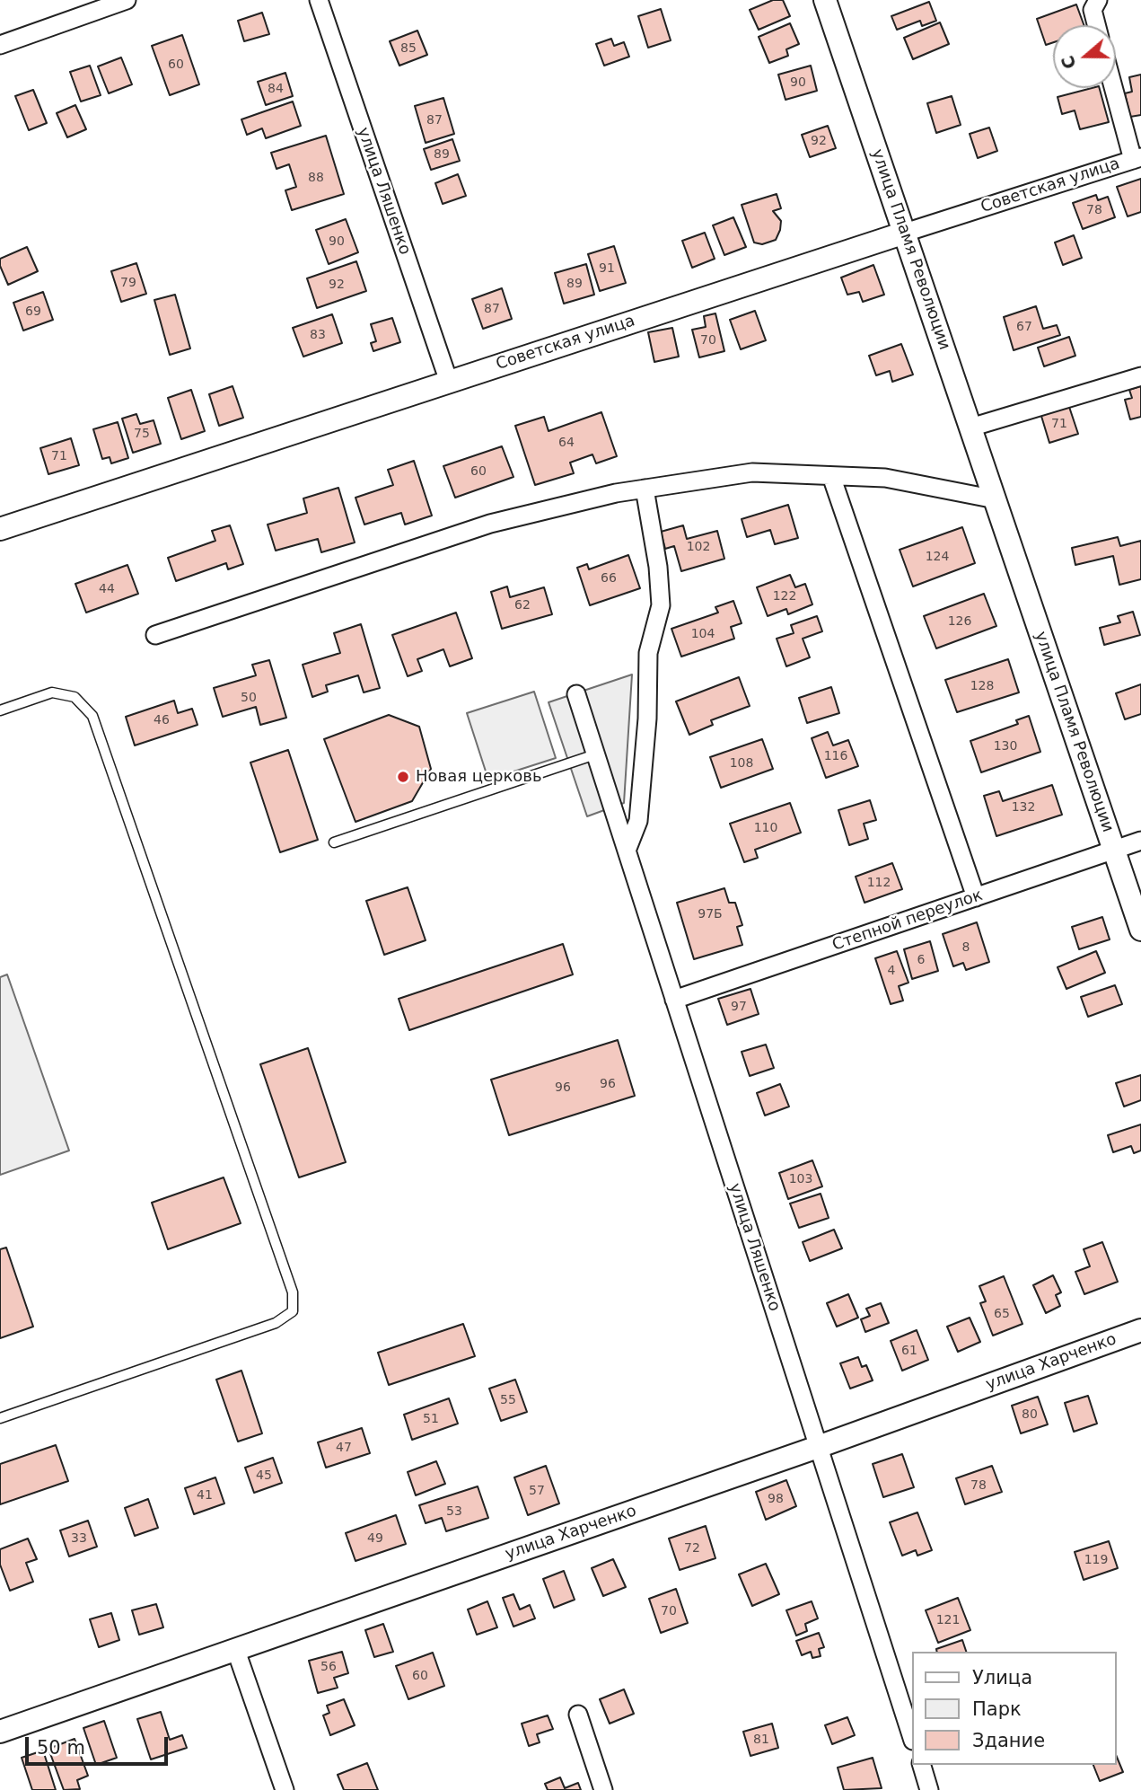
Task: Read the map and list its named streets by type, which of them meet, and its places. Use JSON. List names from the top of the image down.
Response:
{
  "streets": {
    "street": [
      "Советская улица",
      "улица Ляшенко",
      "улица Пламя Революции",
      "Степной переулок",
      "улица Харченко"
    ]
  },
  "crossings": [
    ["Советская улица", "улица Ляшенко"],
    ["Советская улица", "улица Пламя Революции"],
    ["улица Ляшенко", "Степной переулок"],
    ["улица Ляшенко", "улица Харченко"],
    ["улица Пламя Революции", "Степной переулок"]
  ],
  "places": ["Новая церковь"],
  "house_numbers": [
    "85",
    "60",
    "90",
    "84",
    "87",
    "92",
    "89",
    "88",
    "78",
    "90",
    "91",
    "79",
    "89",
    "92",
    "87",
    "69",
    "67",
    "83",
    "70",
    "71",
    "75",
    "64",
    "71",
    "60",
    "102",
    "124",
    "66",
    "44",
    "122",
    "62",
    "126",
    "104",
    "128",
    "50",
    "46",
    "130",
    "116",
    "108",
    "132",
    "110",
    "112",
    "97Б",
    "8",
    "6",
    "4",
    "97",
    "96",
    "96",
    "103",
    "65",
    "61",
    "55",
    "80",
    "51",
    "47",
    "45",
    "78",
    "57",
    "41",
    "98",
    "53",
    "33",
    "49",
    "72",
    "119",
    "70",
    "121",
    "56",
    "60",
    "81"
  ],
  "legend": ["Улица", "Парк", "Здание"],
  "scale_bar": "50 m",
  "north": "left"
}
